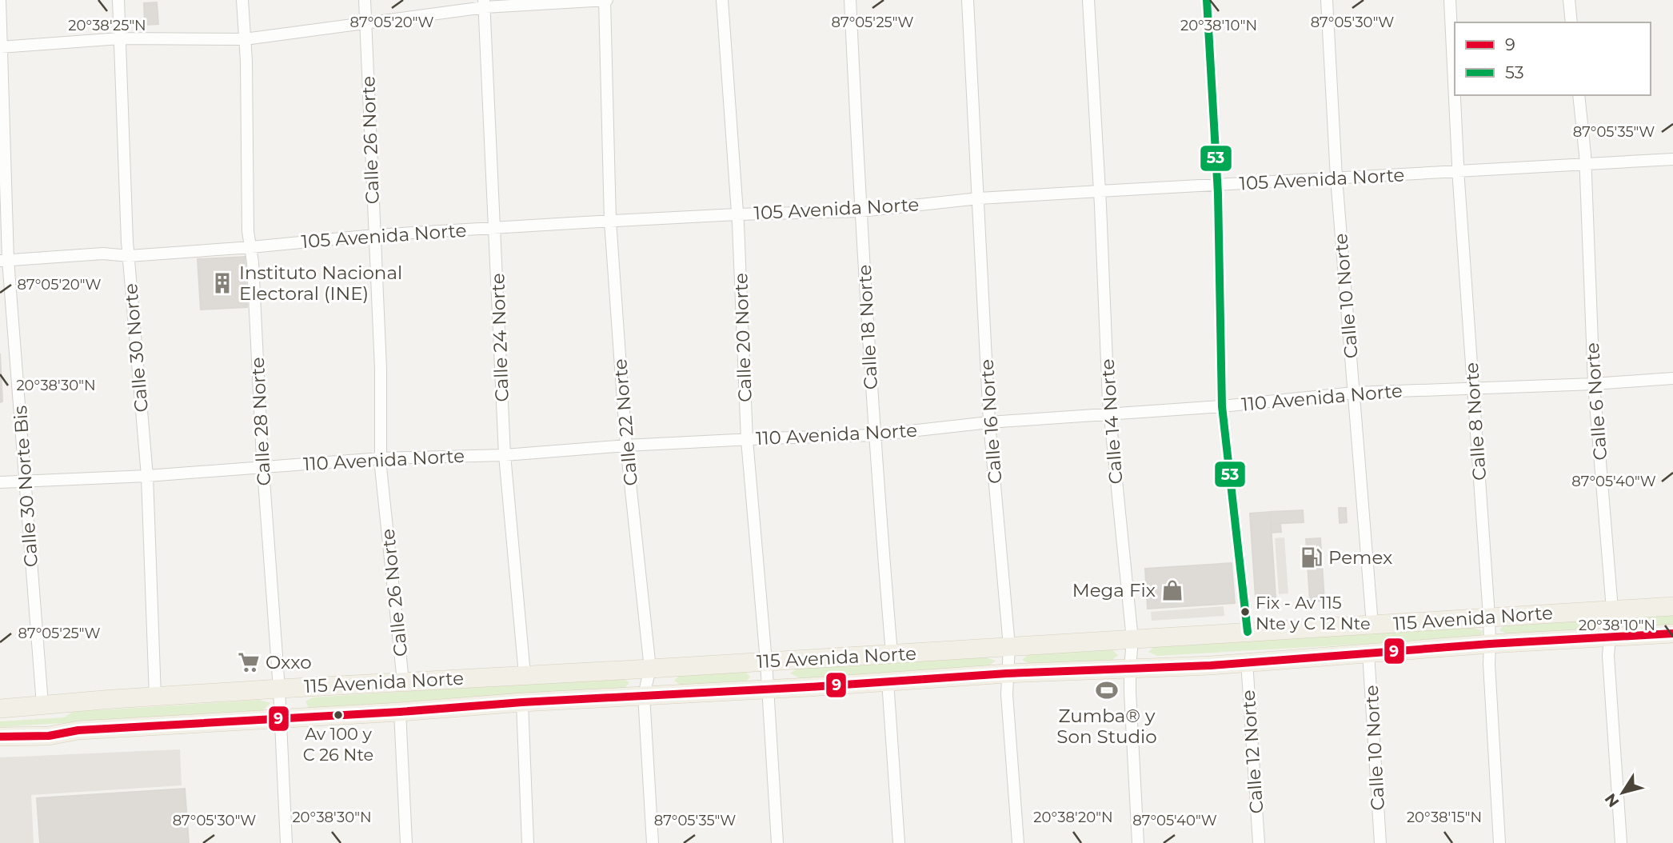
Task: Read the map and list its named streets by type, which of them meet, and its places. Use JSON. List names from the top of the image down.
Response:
{
  "streets": {
    "main road": ["115 Avenida Norte"],
    "street": [
      "Calle 26 Norte",
      "105 Avenida Norte",
      "Calle 10 Norte",
      "Calle 18 Norte",
      "Calle 24 Norte",
      "Calle 20 Norte",
      "Calle 30 Norte",
      "110 Avenida Norte",
      "Calle 6 Norte",
      "Calle 28 Norte",
      "Calle 16 Norte",
      "Calle 14 Norte",
      "Calle 8 Norte",
      "Calle 22 Norte",
      "Calle 30 Norte Bis",
      "Calle 12 Norte"
    ]
  },
  "crossings": [
    ["Calle 26 Norte", "105 Avenida Norte"],
    ["Calle 26 Norte", "110 Avenida Norte"],
    ["Calle 26 Norte", "115 Avenida Norte"],
    ["105 Avenida Norte", "Calle 10 Norte"],
    ["105 Avenida Norte", "Calle 18 Norte"],
    ["105 Avenida Norte", "Calle 24 Norte"],
    ["105 Avenida Norte", "Calle 20 Norte"],
    ["105 Avenida Norte", "Calle 30 Norte"],
    ["105 Avenida Norte", "Calle 6 Norte"],
    ["105 Avenida Norte", "Calle 28 Norte"],
    ["105 Avenida Norte", "Calle 16 Norte"],
    ["105 Avenida Norte", "Calle 14 Norte"],
    ["105 Avenida Norte", "Calle 8 Norte"],
    ["105 Avenida Norte", "Calle 22 Norte"],
    ["105 Avenida Norte", "Calle 30 Norte Bis"],
    ["Calle 10 Norte", "110 Avenida Norte"],
    ["Calle 10 Norte", "115 Avenida Norte"],
    ["Calle 18 Norte", "110 Avenida Norte"],
    ["Calle 18 Norte", "115 Avenida Norte"],
    ["Calle 24 Norte", "110 Avenida Norte"],
    ["Calle 24 Norte", "115 Avenida Norte"],
    ["Calle 20 Norte", "110 Avenida Norte"],
    ["Calle 20 Norte", "115 Avenida Norte"],
    ["Calle 30 Norte", "110 Avenida Norte"],
    ["Calle 30 Norte", "115 Avenida Norte"],
    ["110 Avenida Norte", "Calle 6 Norte"],
    ["110 Avenida Norte", "Calle 28 Norte"],
    ["110 Avenida Norte", "Calle 16 Norte"],
    ["110 Avenida Norte", "Calle 14 Norte"],
    ["110 Avenida Norte", "Calle 8 Norte"],
    ["110 Avenida Norte", "Calle 22 Norte"],
    ["110 Avenida Norte", "Calle 30 Norte Bis"],
    ["Calle 6 Norte", "115 Avenida Norte"],
    ["Calle 28 Norte", "115 Avenida Norte"],
    ["Calle 16 Norte", "115 Avenida Norte"],
    ["Calle 14 Norte", "115 Avenida Norte"],
    ["Calle 8 Norte", "115 Avenida Norte"],
    ["Calle 22 Norte", "115 Avenida Norte"],
    ["Calle 30 Norte Bis", "115 Avenida Norte"],
    ["115 Avenida Norte", "Calle 12 Norte"]
  ],
  "places": {
    "building": ["Instituto Nacional Electoral (INE)"],
    "fuel station": ["Pemex"],
    "shop": ["Mega Fix"],
    "other": ["Fix - Av 115 Nte y C 12 Nte", "Av 100 y C 26 Nte"],
    "supermarket": ["Oxxo"],
    "sports": ["Zumba® y Son Studio"]
  },
  "lines": ["transit line 53", "transit line 9"],
  "legend": ["9", "53"],
  "north": "bottom left",
  "coordinates": [
    "87°05'20\"W",
    "87°05'25\"W",
    "87°05'30\"W",
    "20°38'25\"N",
    "20°38'10\"N",
    "87°05'35\"W",
    "20°38'30\"N",
    "87°05'40\"W",
    "20°38'20\"N",
    "20°38'15\"N"
  ]
}
